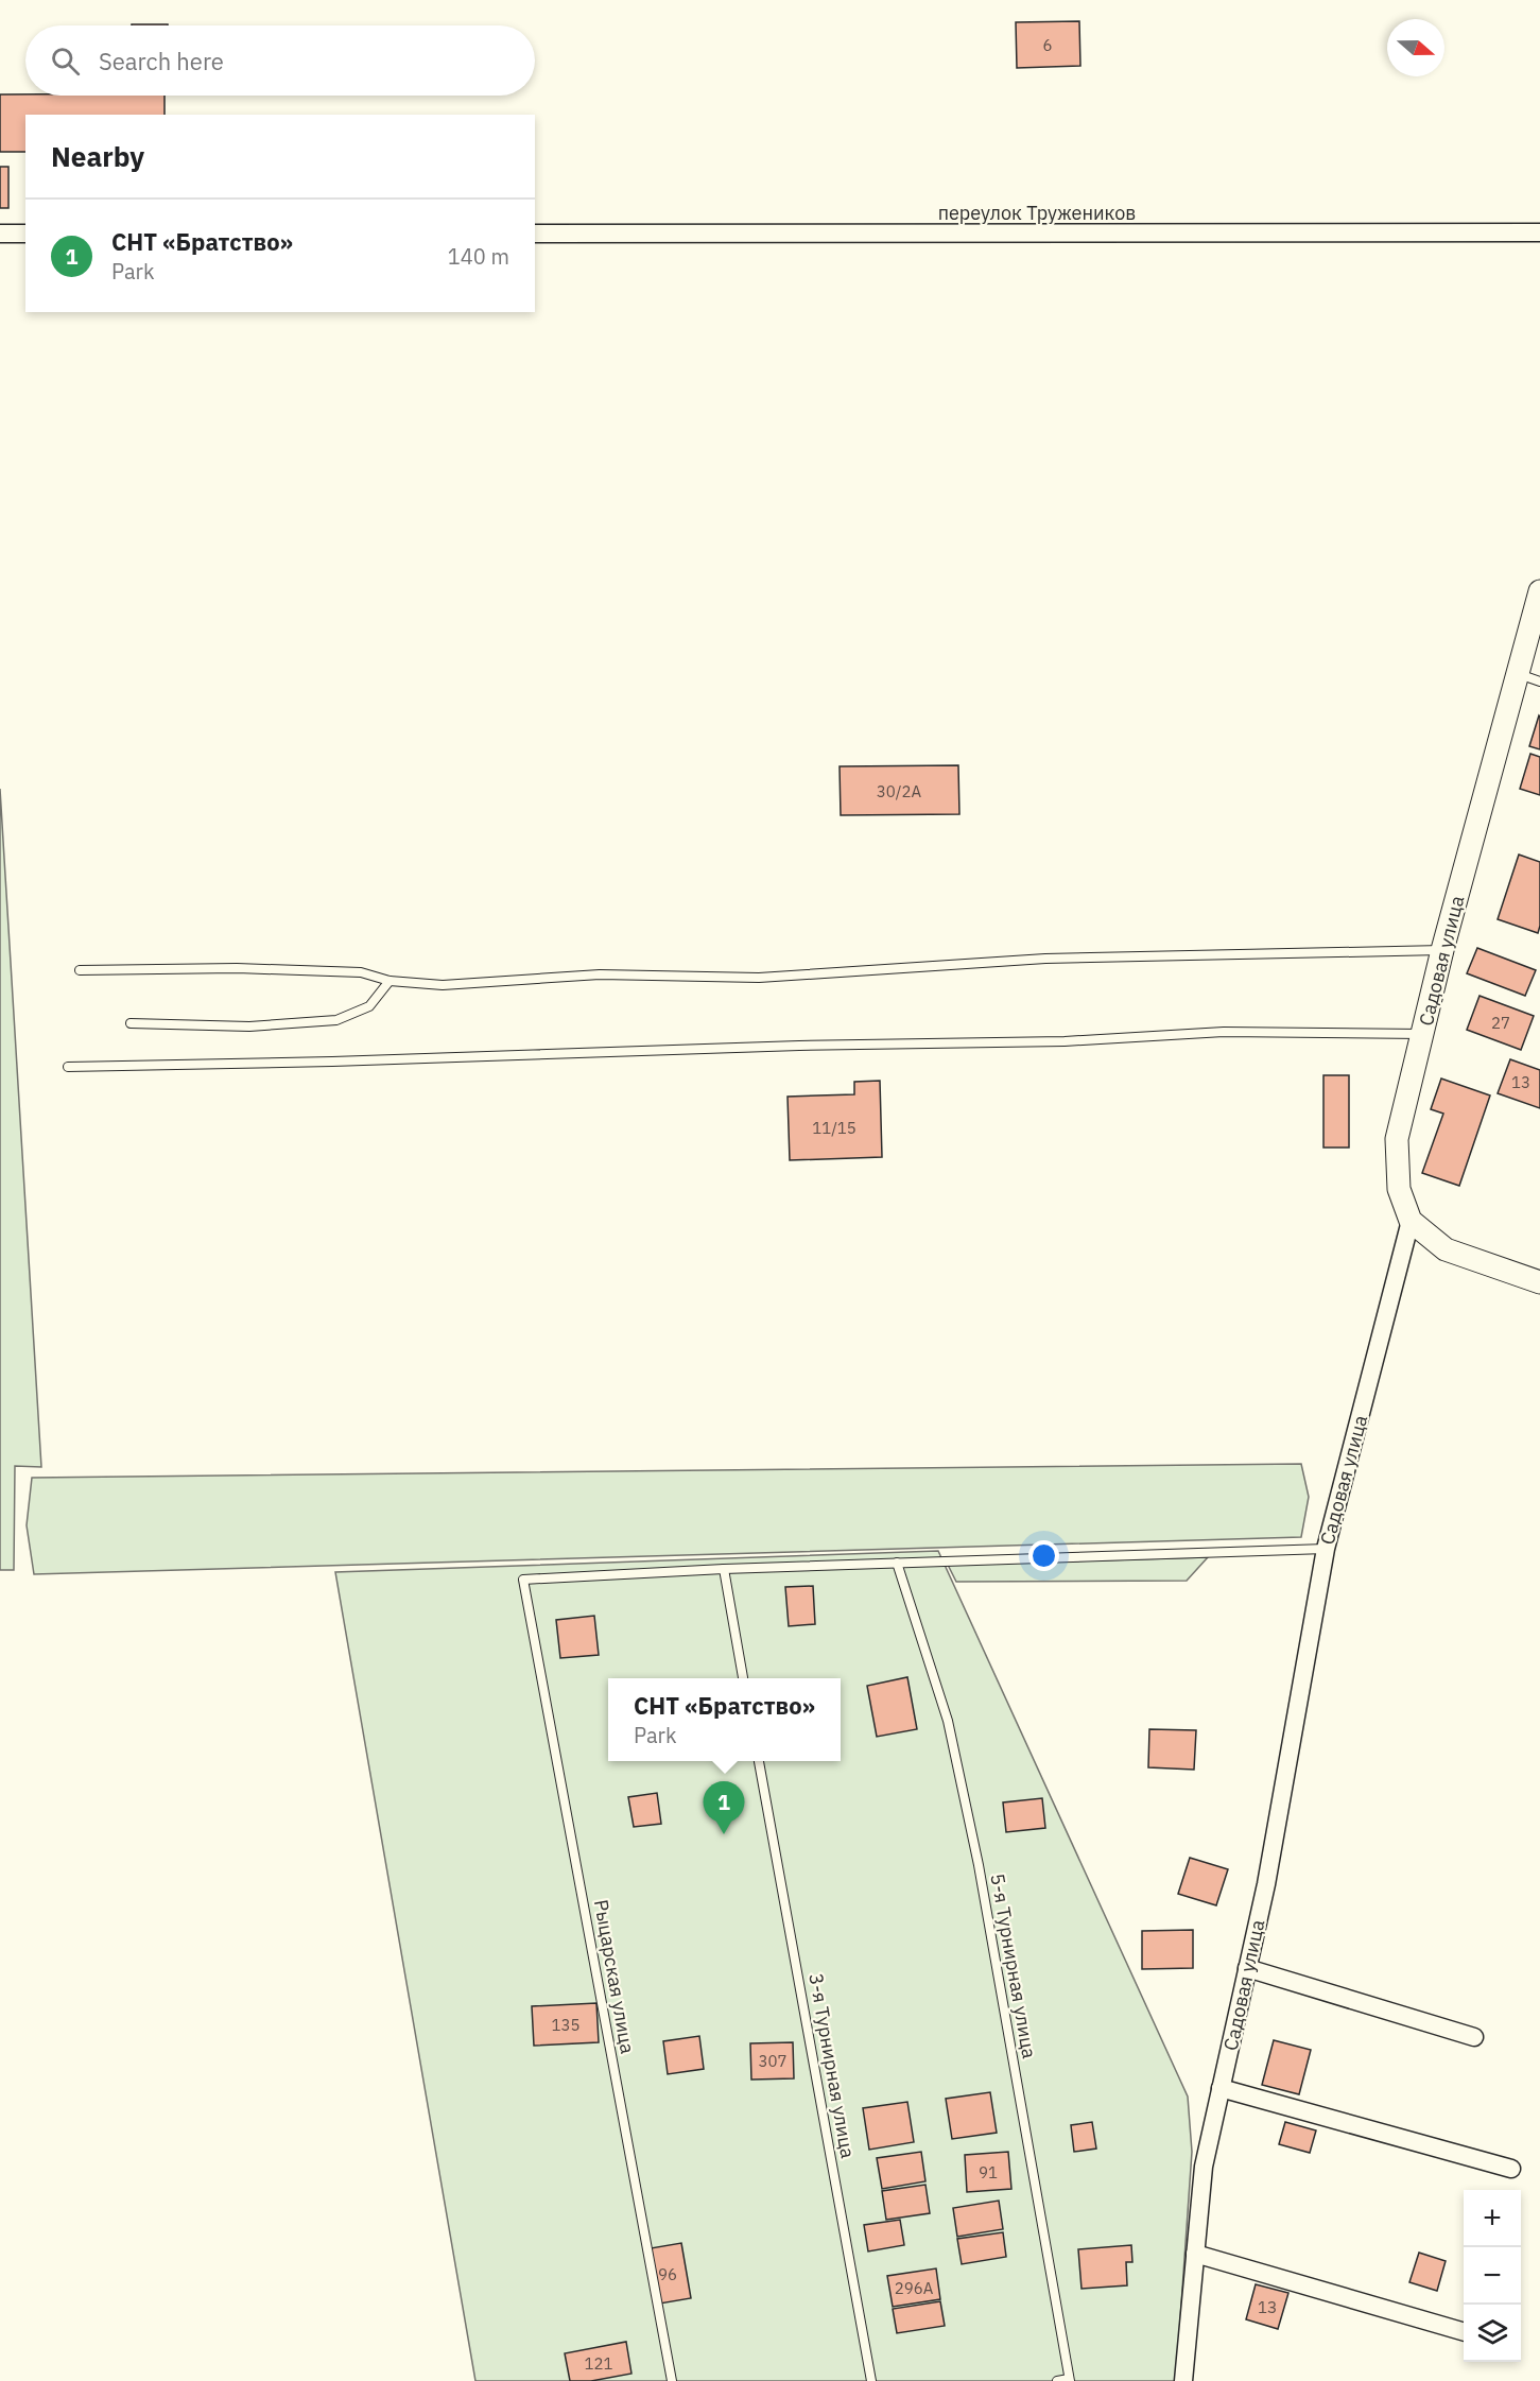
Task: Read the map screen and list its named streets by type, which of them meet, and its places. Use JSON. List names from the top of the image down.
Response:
{
  "streets": {
    "street": ["переулок Тружеников", "Садовая улица"],
    "lane": ["5-я Турнирная улица", "Рыцарская улица", "3-я Турнирная улица"]
  },
  "house_numbers": [
    "6",
    "30/2А",
    "27",
    "13",
    "11/15",
    "135",
    "307",
    "91",
    "96",
    "296А",
    "1З",
    "121"
  ],
  "north": "right",
  "page": {
    "search": "Search here",
    "heading": "Nearby",
    "list": [
      {
        "mark": "1",
        "name": "СНТ «Братство»",
        "note": "Park",
        "value": "140 m"
      }
    ],
    "popup": ["СНТ «Братство»", "Park"],
    "pins": "1",
    "map_buttons": ["+", "−"]
  }
}
